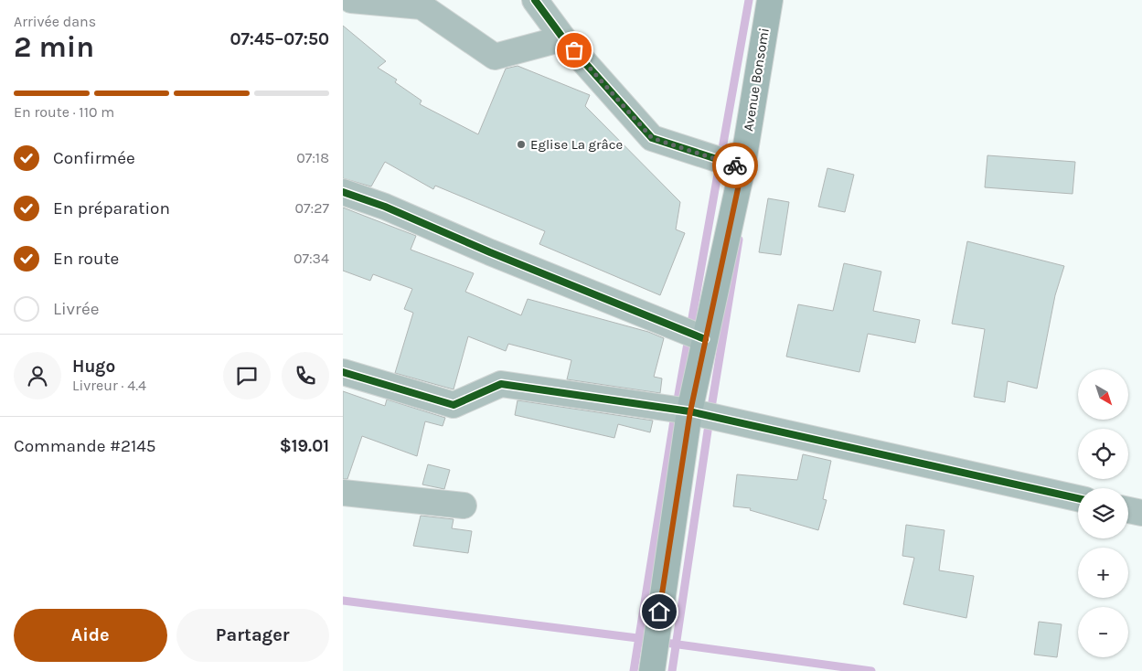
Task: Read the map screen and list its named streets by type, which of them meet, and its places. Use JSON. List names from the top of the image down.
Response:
{
  "streets": {
    "main road": ["Avenue Bonsomi"]
  },
  "places": ["Eglise La grâce"],
  "north": "bottom right",
  "page": {
    "heading": ["2 min", "Arrivée dans", "07:45–07:50"],
    "panel": [
      "Hugo",
      "Livreur · 4.4",
      "Commande #2145",
      "$19.01"
    ],
    "bar": "En route · 110 m",
    "list": [
      ["Confirmée", "07:18"],
      ["En préparation", "07:27"],
      ["En route", "07:34"],
      "Livrée"
    ],
    "map_buttons": ["+", "−"],
    "buttons": ["Aide", "Partager"]
  }
}
